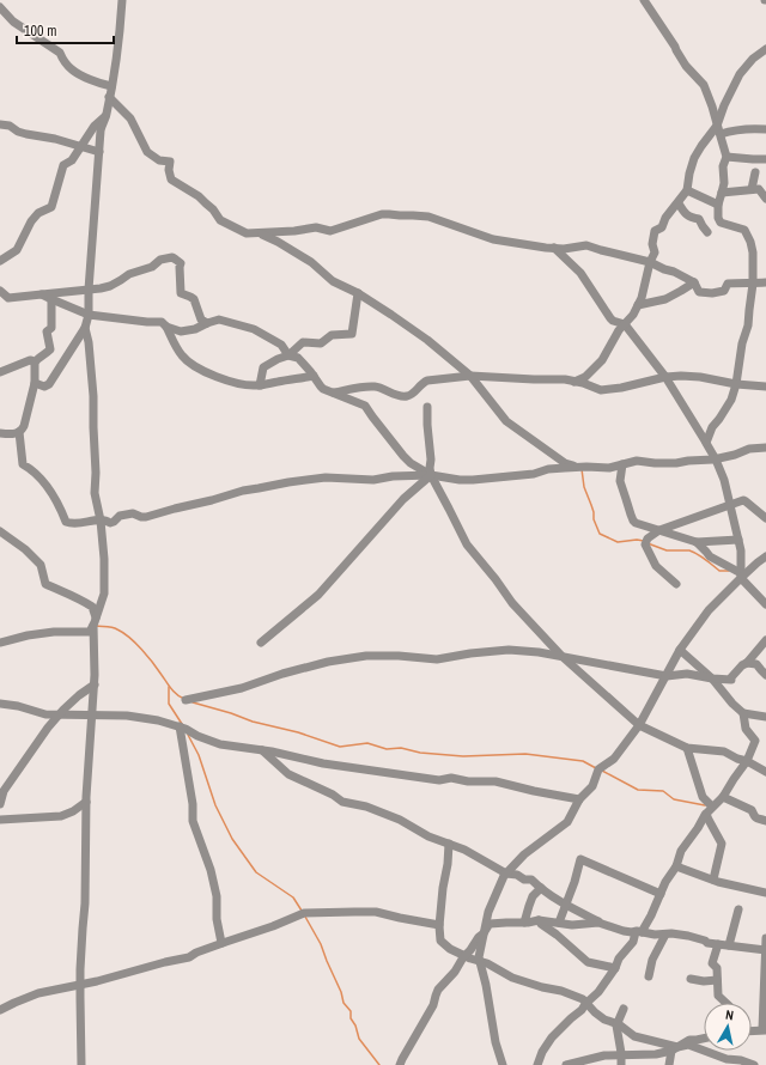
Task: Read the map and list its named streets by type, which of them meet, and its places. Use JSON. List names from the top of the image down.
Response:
{
  "scale_bar": "100 m",
  "north": "top"
}
